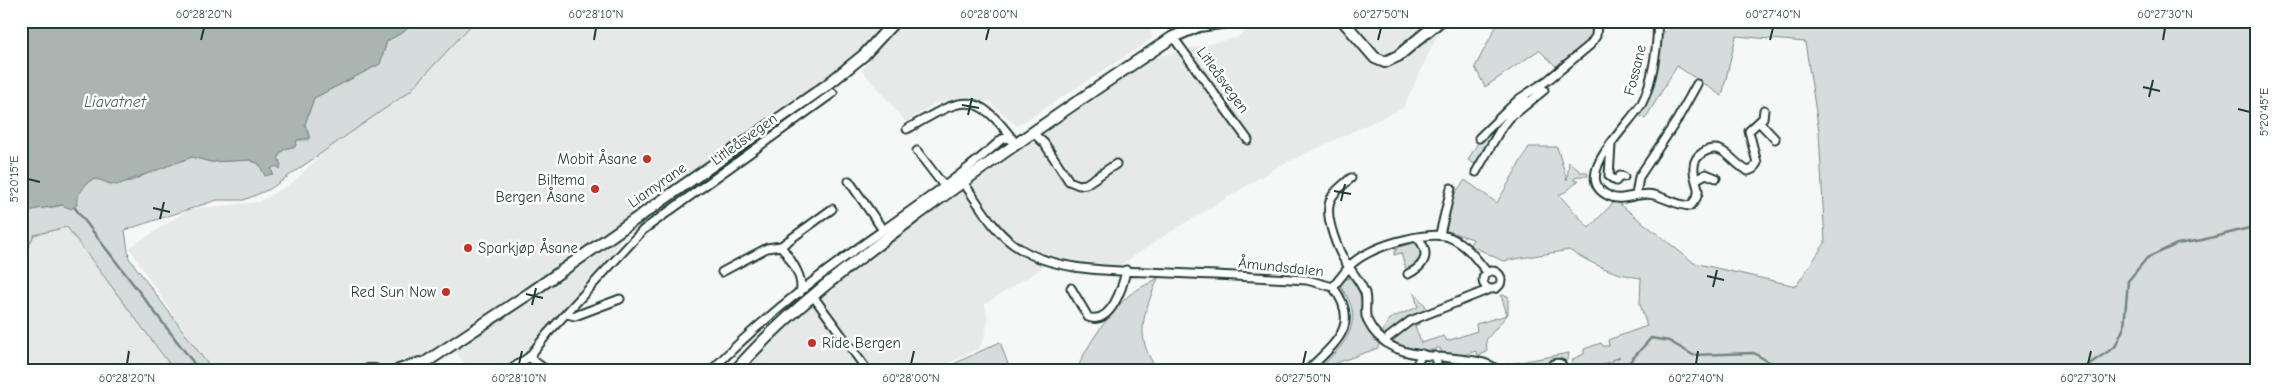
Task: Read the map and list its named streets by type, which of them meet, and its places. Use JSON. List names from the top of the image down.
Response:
{
  "streets": {
    "street": [
      "Fossane",
      "Litleåsvegen",
      "Liamyrane",
      "Åmundsdalen"
    ]
  },
  "crossings": [
    ["Litleåsvegen", "Åmundsdalen"]
  ],
  "water": ["Liavatnet"],
  "places": [
    "Mobit Åsane",
    "Biltema Bergen Åsane",
    "Sparkjøp Åsane",
    "Red Sun Now",
    "Ride Bergen"
  ],
  "coordinates": [
    "60°28'20\"N",
    "60°28'10\"N",
    "60°28'00\"N",
    "60°27'50\"N",
    "60°27'40\"N",
    "60°27'30\"N",
    "5°20'45\"E",
    "5°20'15\"E"
  ]
}
